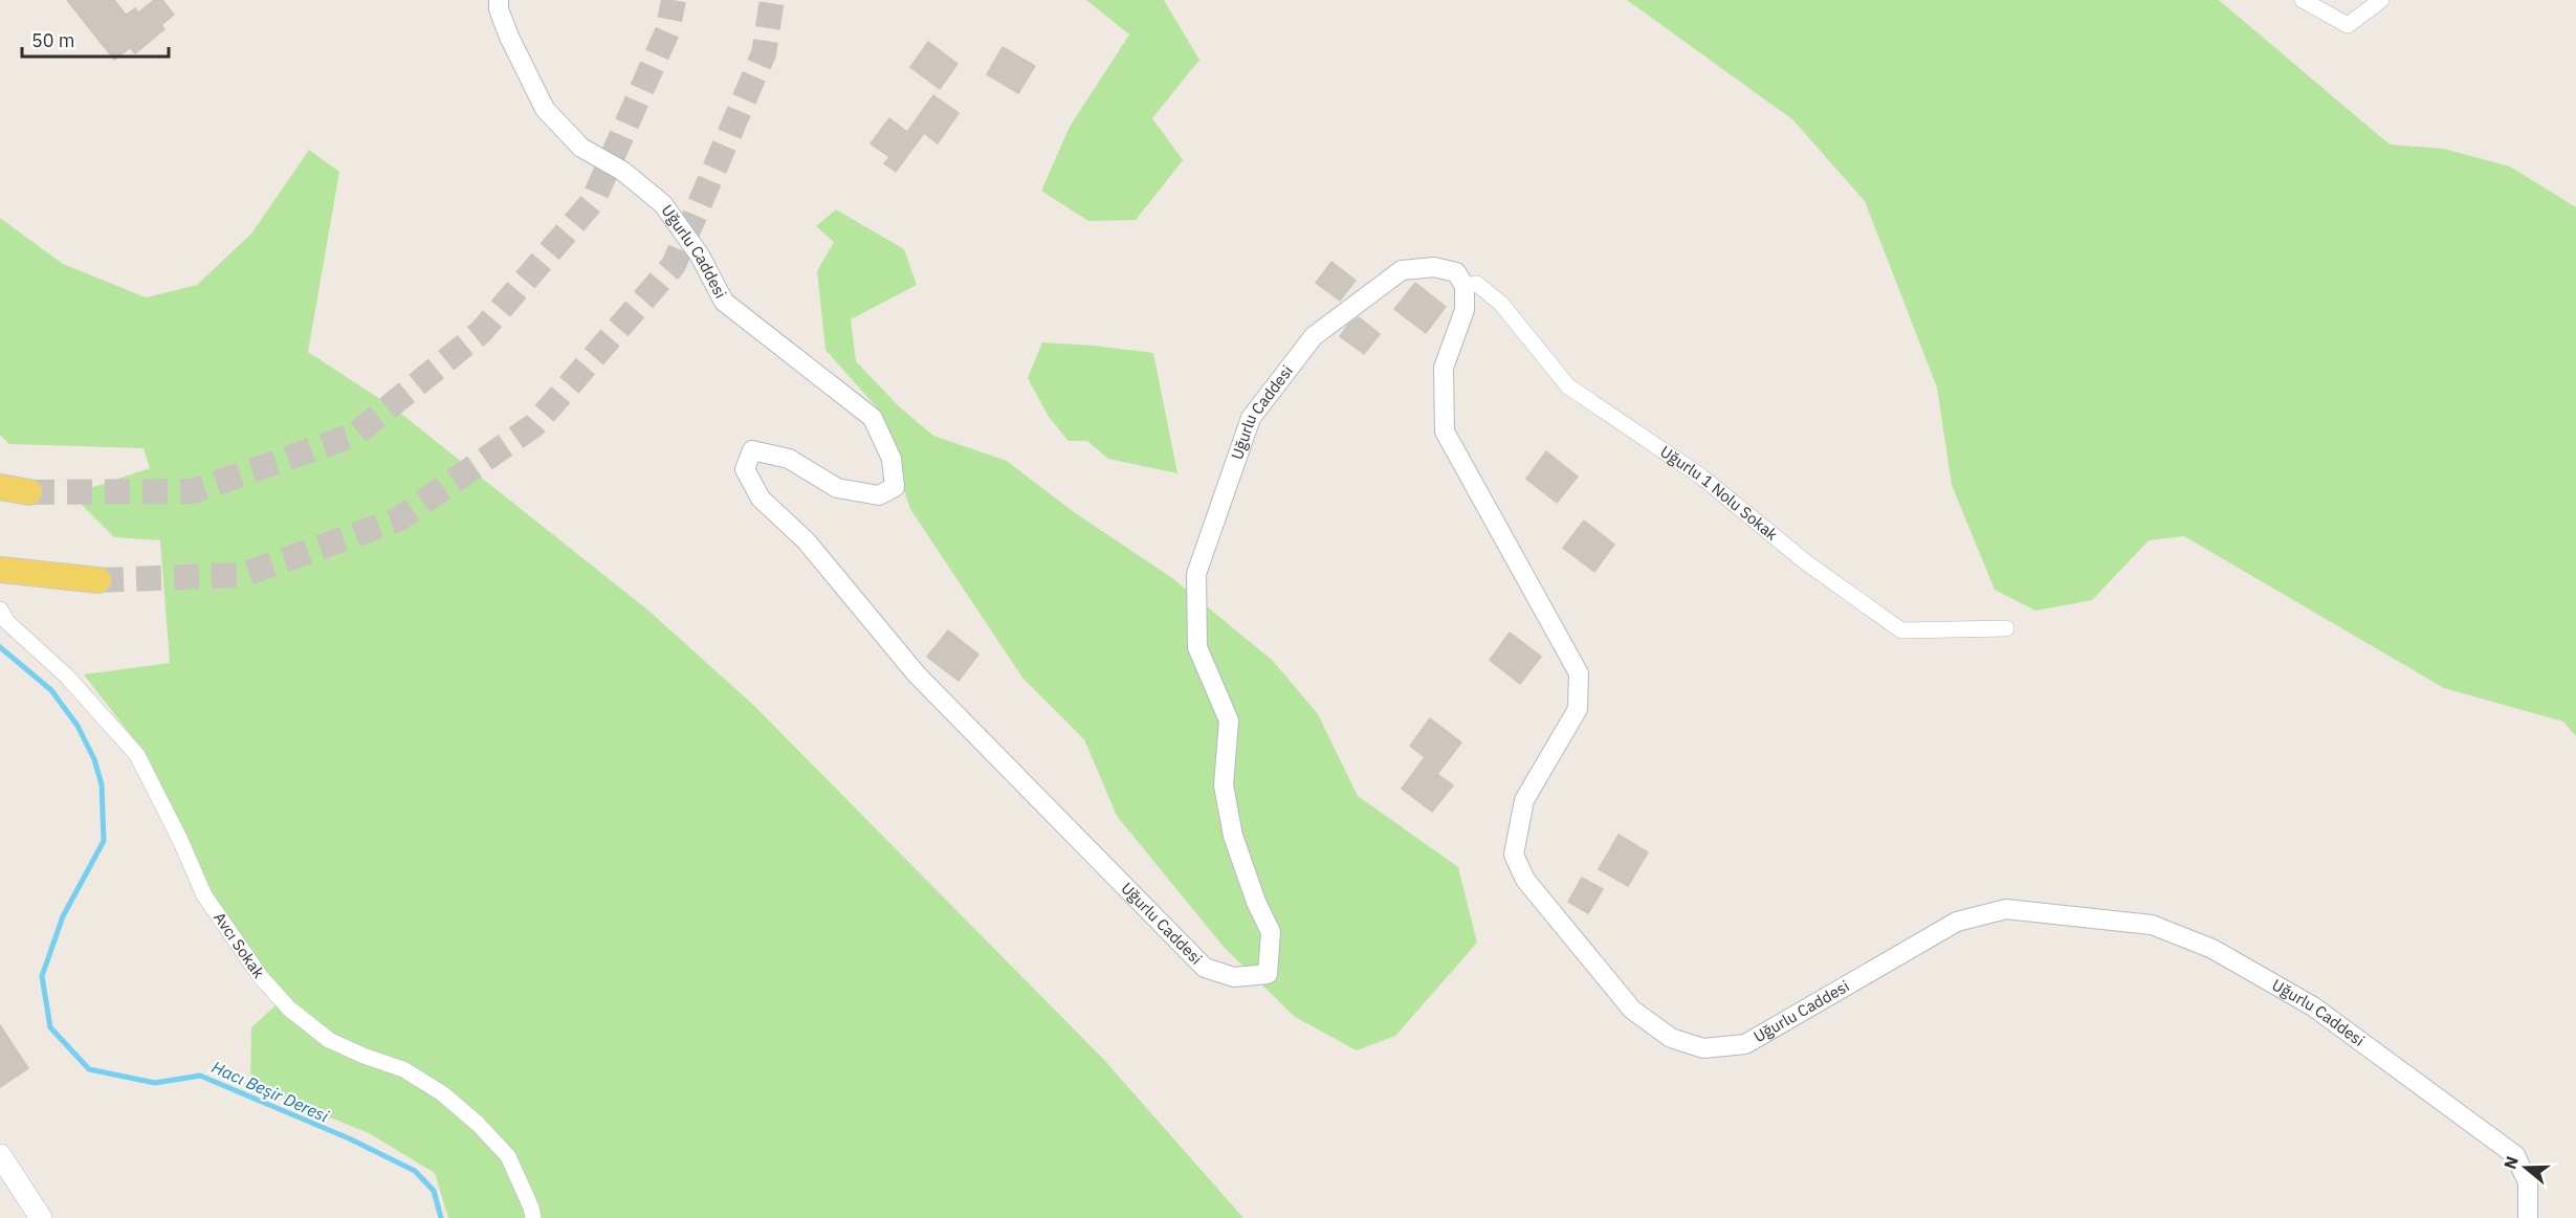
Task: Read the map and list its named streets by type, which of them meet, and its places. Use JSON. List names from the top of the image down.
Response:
{
  "streets": {
    "street": ["Uğurlu Caddesi", "Uğurlu 1 Nolu Sokak", "Avcı Sokak"]
  },
  "crossings": [
    ["Uğurlu Caddesi", "Uğurlu 1 Nolu Sokak"]
  ],
  "water": ["Hacı Beşir Deresi"],
  "scale_bar": "50 m",
  "north": "left"
}
